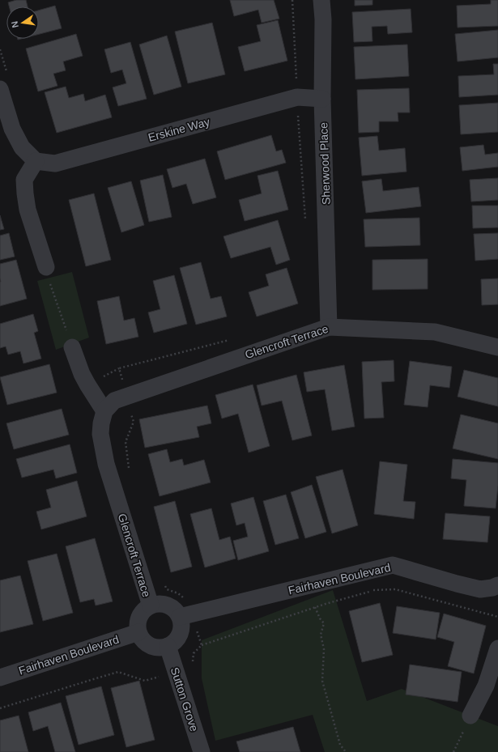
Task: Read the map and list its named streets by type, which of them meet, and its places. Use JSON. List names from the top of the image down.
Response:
{
  "streets": {
    "street": [
      "Erskine Way",
      "Sherwood Place",
      "Glencroft Terrace",
      "Fairhaven Boulevard",
      "Sutton Grove"
    ]
  },
  "crossings": [
    ["Erskine Way", "Sherwood Place"],
    ["Sherwood Place", "Glencroft Terrace"],
    ["Glencroft Terrace", "Fairhaven Boulevard"],
    ["Glencroft Terrace", "Sutton Grove"],
    ["Fairhaven Boulevard", "Sutton Grove"]
  ],
  "north": "left"
}
